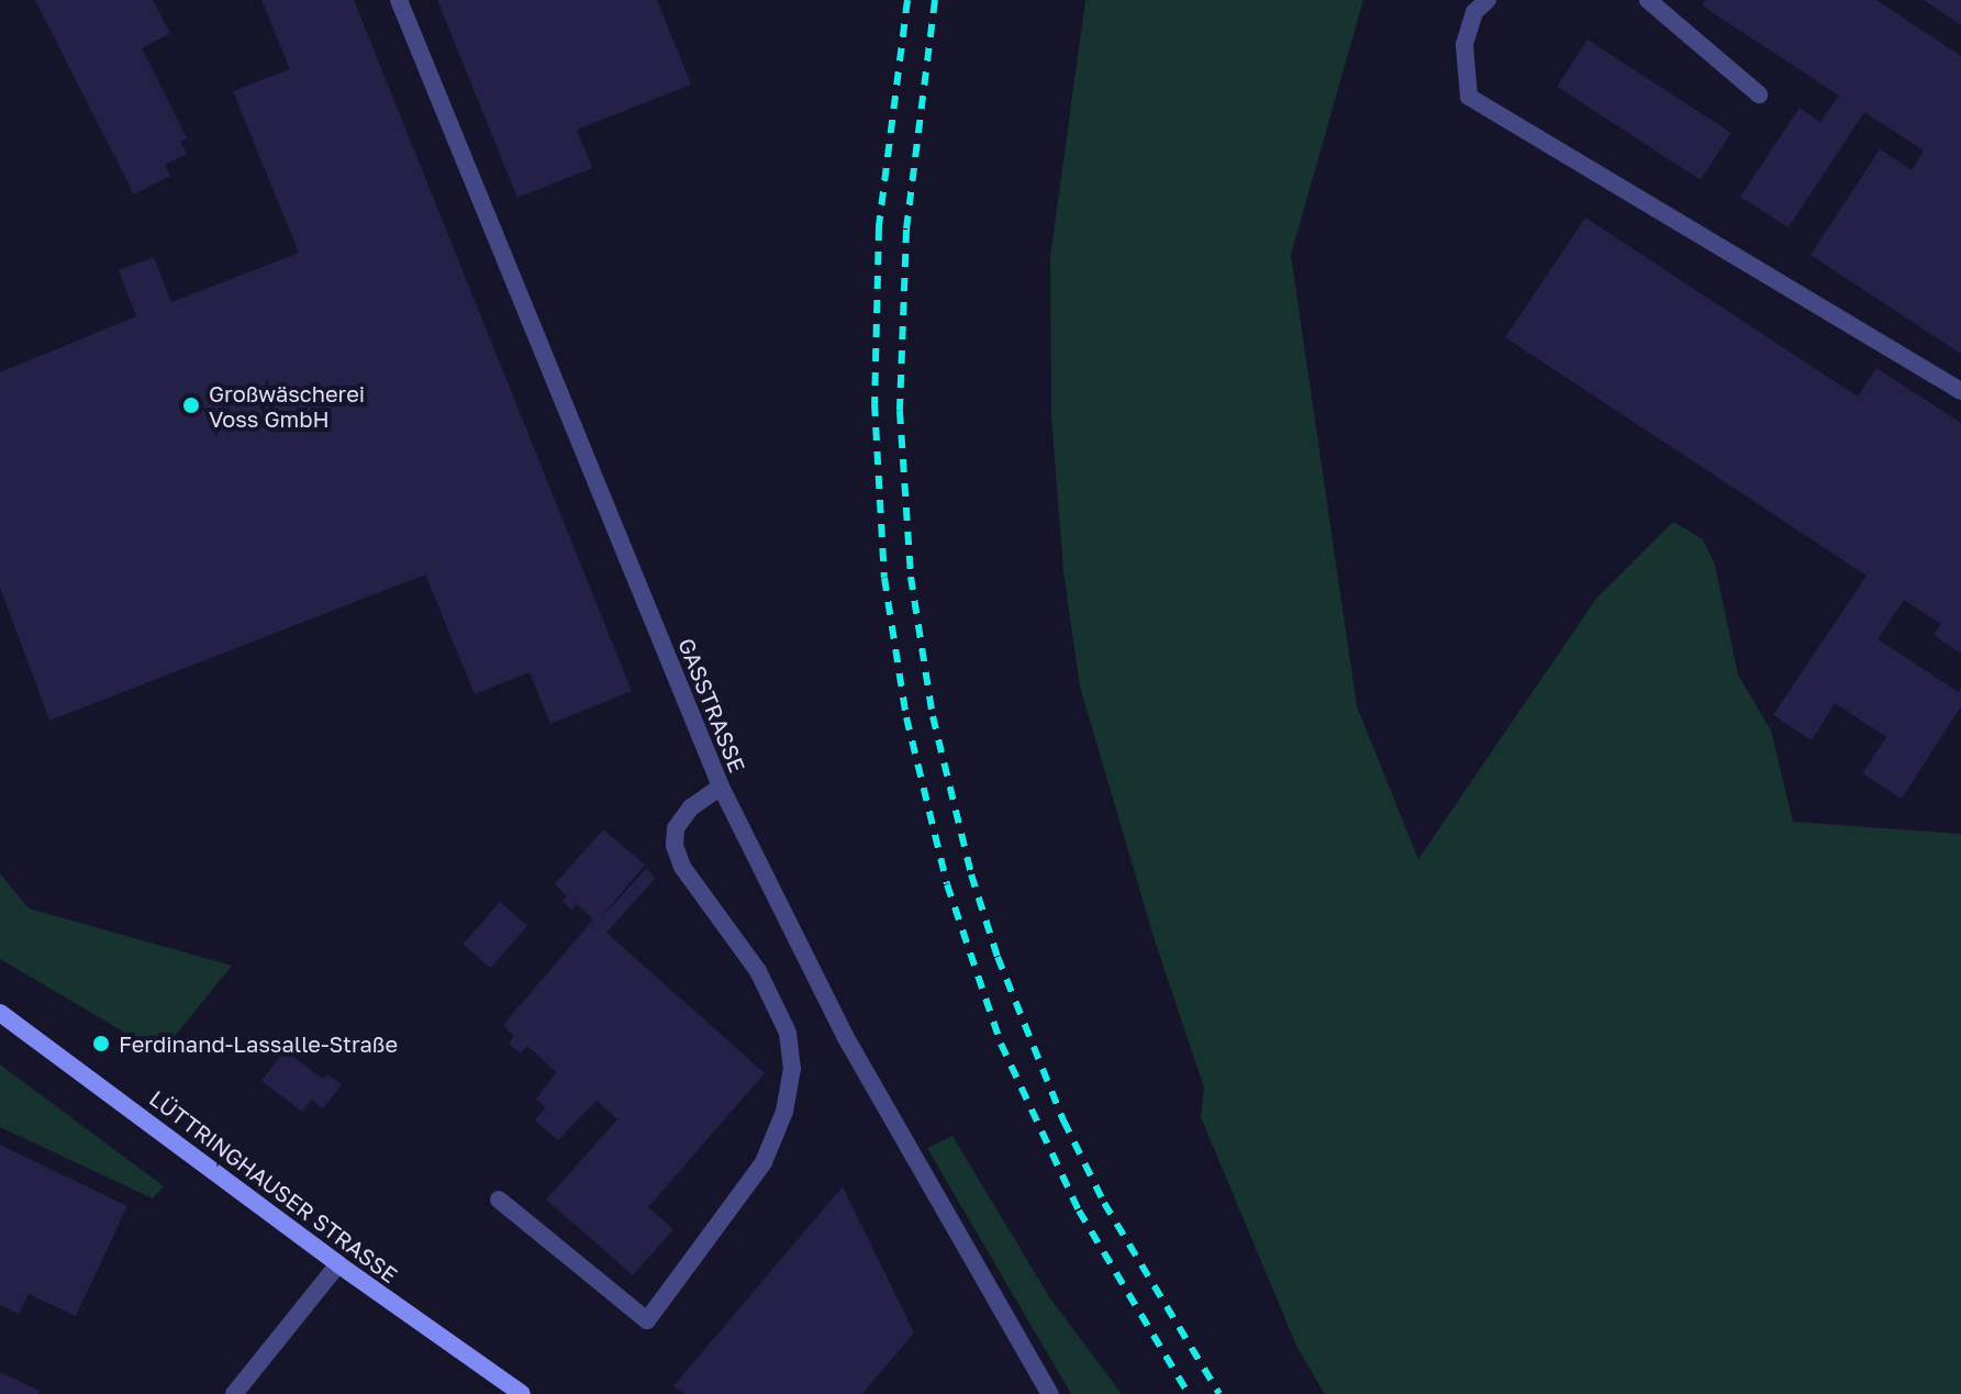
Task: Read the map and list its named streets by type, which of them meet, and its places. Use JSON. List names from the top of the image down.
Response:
{
  "streets": {
    "main road": ["LÜTTRINGHAUSER STRASSE"],
    "street": ["GASSTRASSE"]
  },
  "places": ["Großwäscherei Voss GmbH", "Ferdinand-Lassalle-Straße"]
}
